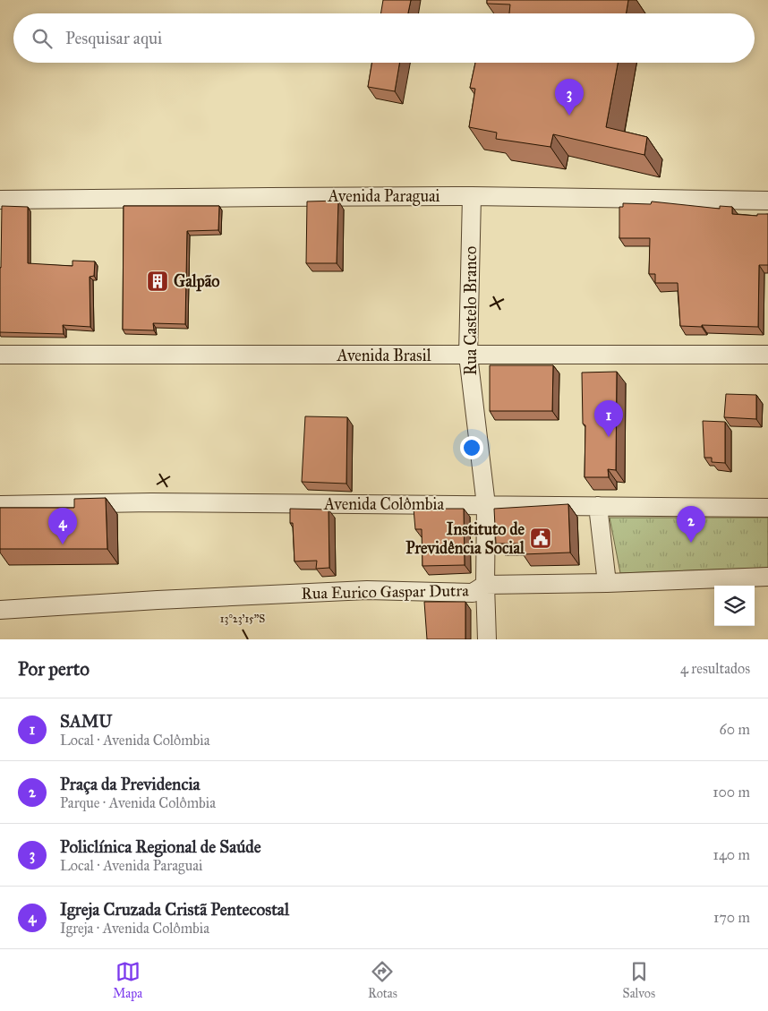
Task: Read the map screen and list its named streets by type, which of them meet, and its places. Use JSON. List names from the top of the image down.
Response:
{
  "streets": {
    "street": [
      "Avenida Paraguai",
      "Rua Castelo Branco",
      "Avenida Brasil",
      "Avenida Colômbia",
      "Rua Eurico Gaspar Dutra"
    ]
  },
  "crossings": [
    ["Avenida Paraguai", "Rua Castelo Branco"],
    ["Rua Castelo Branco", "Avenida Brasil"],
    ["Rua Castelo Branco", "Avenida Colômbia"],
    ["Rua Castelo Branco", "Rua Eurico Gaspar Dutra"]
  ],
  "places": {
    "building": ["Galpão"],
    "public building": ["Instituto de Previdência Social"]
  },
  "page": {
    "search": "Pesquisar aqui",
    "pins": [
      "3",
      "1",
      "2",
      "4"
    ],
    "heading": ["Por perto", "4 resultados"],
    "list": [
      {
        "mark": "1",
        "name": "SAMU",
        "note": "Local · Avenida Colômbia",
        "value": "60 m"
      },
      {
        "mark": "2",
        "name": "Praça da Previdencia",
        "note": "Parque · Avenida Colômbia",
        "value": "100 m"
      },
      {
        "mark": "3",
        "name": "Policlínica Regional de Saúde",
        "note": "Local · Avenida Paraguai",
        "value": "140 m"
      },
      {
        "mark": "4",
        "name": "Igreja Cruzada Cristã Pentecostal",
        "note": "Igreja · Avenida Colômbia",
        "value": "170 m"
      }
    ],
    "nav": ["Mapa", "Rotas", "Salvos"]
  },
  "coordinates": ["13°23'15\"S"]
}
